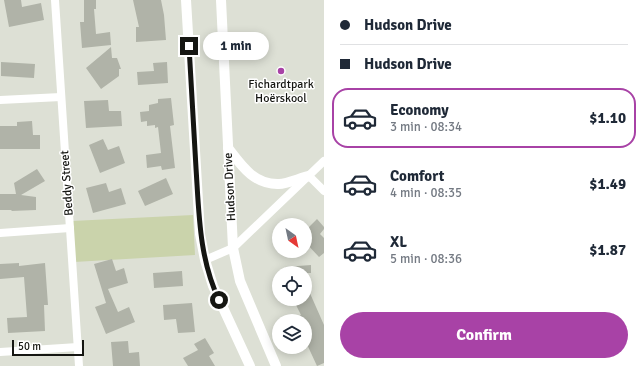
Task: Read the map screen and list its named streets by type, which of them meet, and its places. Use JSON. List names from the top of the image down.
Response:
{
  "streets": {
    "street": ["Beddy Street", "Hudson Drive"]
  },
  "places": ["Fichardtpark Hoërskool"],
  "scale_bar": "50 m",
  "north": "bottom right",
  "page": {
    "banner": ["Hudson Drive", "Hudson Drive"],
    "bubble": "1 min",
    "list": [
      {
        "name": "Economy",
        "note": "3 min · 08:34",
        "value": "$1.10"
      },
      {
        "name": "Comfort",
        "note": "4 min · 08:35",
        "value": "$1.49"
      },
      {
        "name": "XL",
        "note": "5 min · 08:36",
        "value": "$1.87"
      }
    ],
    "buttons": "Confirm",
    "scale": "50 m"
  }
}
